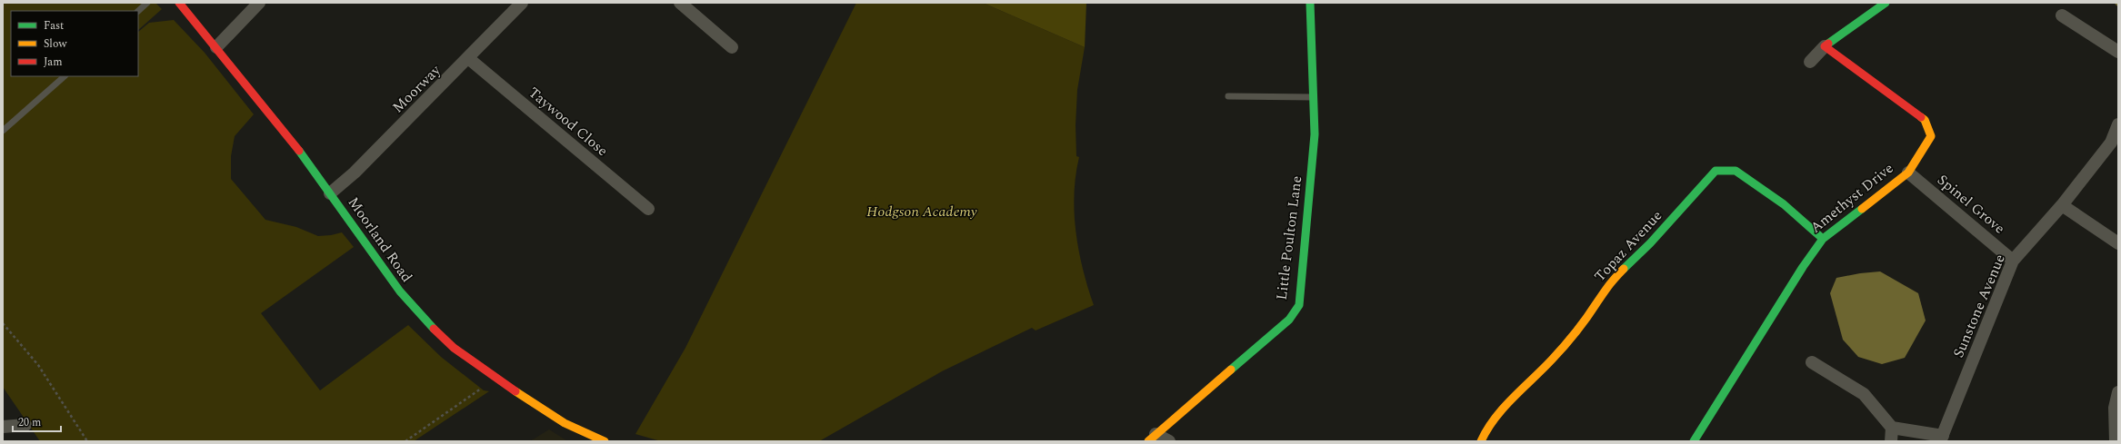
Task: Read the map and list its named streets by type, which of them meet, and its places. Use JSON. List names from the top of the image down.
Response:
{
  "streets": {
    "street": [
      "Moorway",
      "Taywood Close",
      "Amethyst Drive",
      "Spinel Grove",
      "Little Poulton Lane",
      "Moorland Road",
      "Topaz Avenue",
      "Sunstone Avenue"
    ]
  },
  "crossings": [
    ["Moorway", "Taywood Close"],
    ["Moorway", "Moorland Road"],
    ["Amethyst Drive", "Spinel Grove"],
    ["Amethyst Drive", "Topaz Avenue"],
    ["Spinel Grove", "Sunstone Avenue"]
  ],
  "parks": ["Hodgson Academy"],
  "legend": ["Fast", "Slow", "Jam"],
  "scale_bar": "20 m"
}
